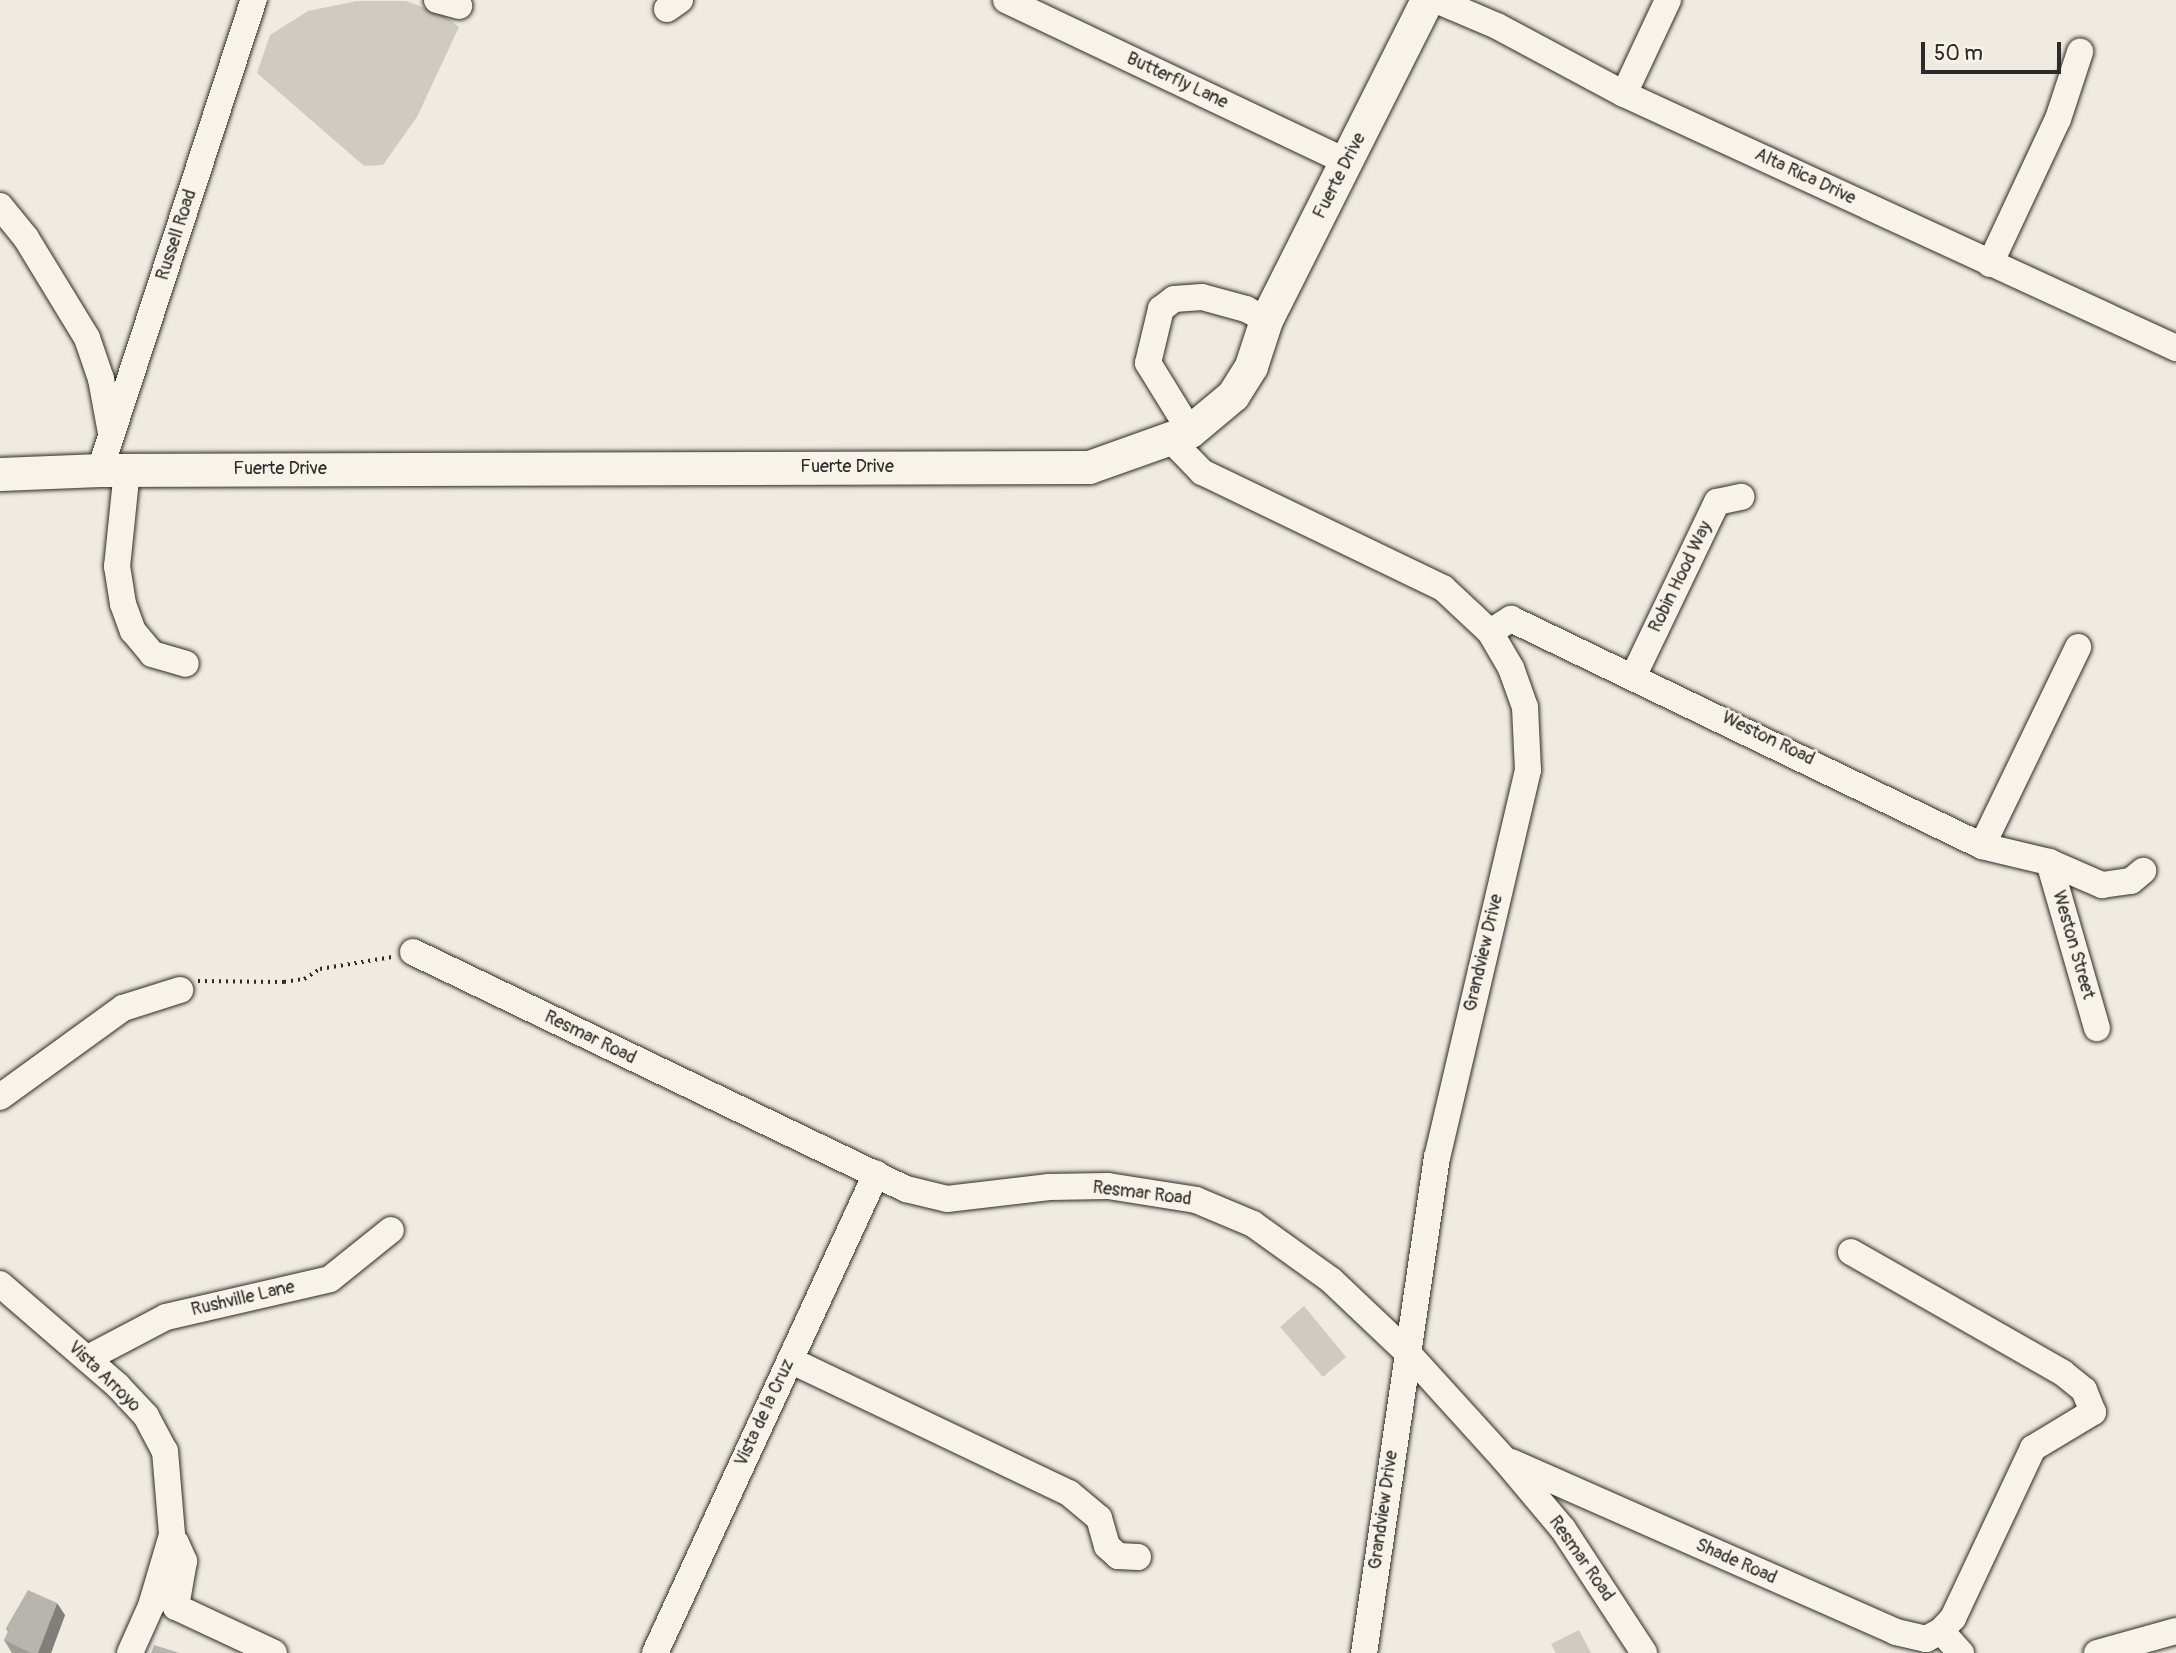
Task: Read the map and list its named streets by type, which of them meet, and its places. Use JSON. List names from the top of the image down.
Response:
{
  "streets": {
    "main road": ["Fuerte Drive"],
    "street": [
      "Butterfly Lane",
      "Alta Rica Drive",
      "Russell Road",
      "Robin Hood Way",
      "Weston Road",
      "Weston Street",
      "Grandview Drive",
      "Resmar Road",
      "Rushville Lane",
      "Vista Arroyo",
      "Vista de la Cruz",
      "Shade Road"
    ]
  },
  "crossings": [
    ["Butterfly Lane", "Fuerte Drive"],
    ["Fuerte Drive", "Russell Road"],
    ["Fuerte Drive", "Grandview Drive"],
    ["Robin Hood Way", "Weston Road"],
    ["Weston Road", "Weston Street"],
    ["Weston Road", "Grandview Drive"],
    ["Grandview Drive", "Resmar Road"],
    ["Resmar Road", "Vista de la Cruz"],
    ["Resmar Road", "Shade Road"],
    ["Rushville Lane", "Vista Arroyo"]
  ],
  "scale_bar": "50 m"
}
